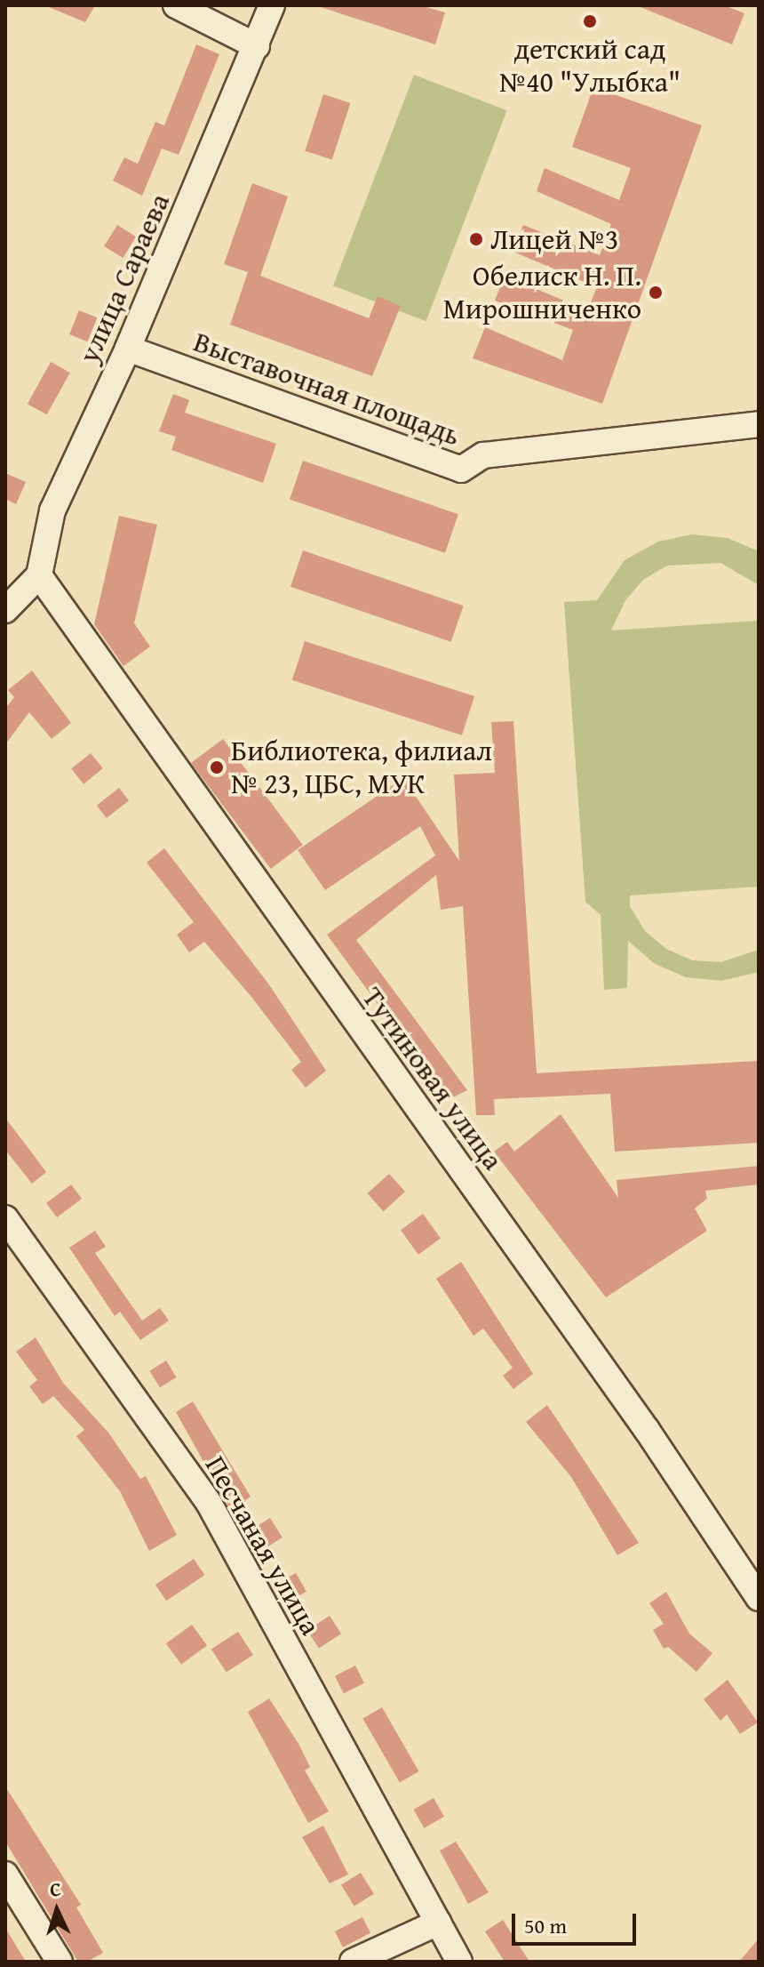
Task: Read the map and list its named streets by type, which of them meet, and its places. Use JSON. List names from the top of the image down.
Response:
{
  "streets": {
    "street": [
      "улица Сараева",
      "Выставочная площадь",
      "Тутиновая улица",
      "Песчаная улица"
    ]
  },
  "crossings": [
    ["улица Сараева", "Выставочная площадь"],
    ["улица Сараева", "Тутиновая улица"]
  ],
  "places": [
    "детский сад №40 \"Улыбка\"",
    "Лицей №3",
    "Обелиск Н. П. Мирошниченко",
    "Библиотека, филиал № 23, ЦБС, МУК"
  ],
  "scale_bar": "50 m",
  "north": "top"
}
